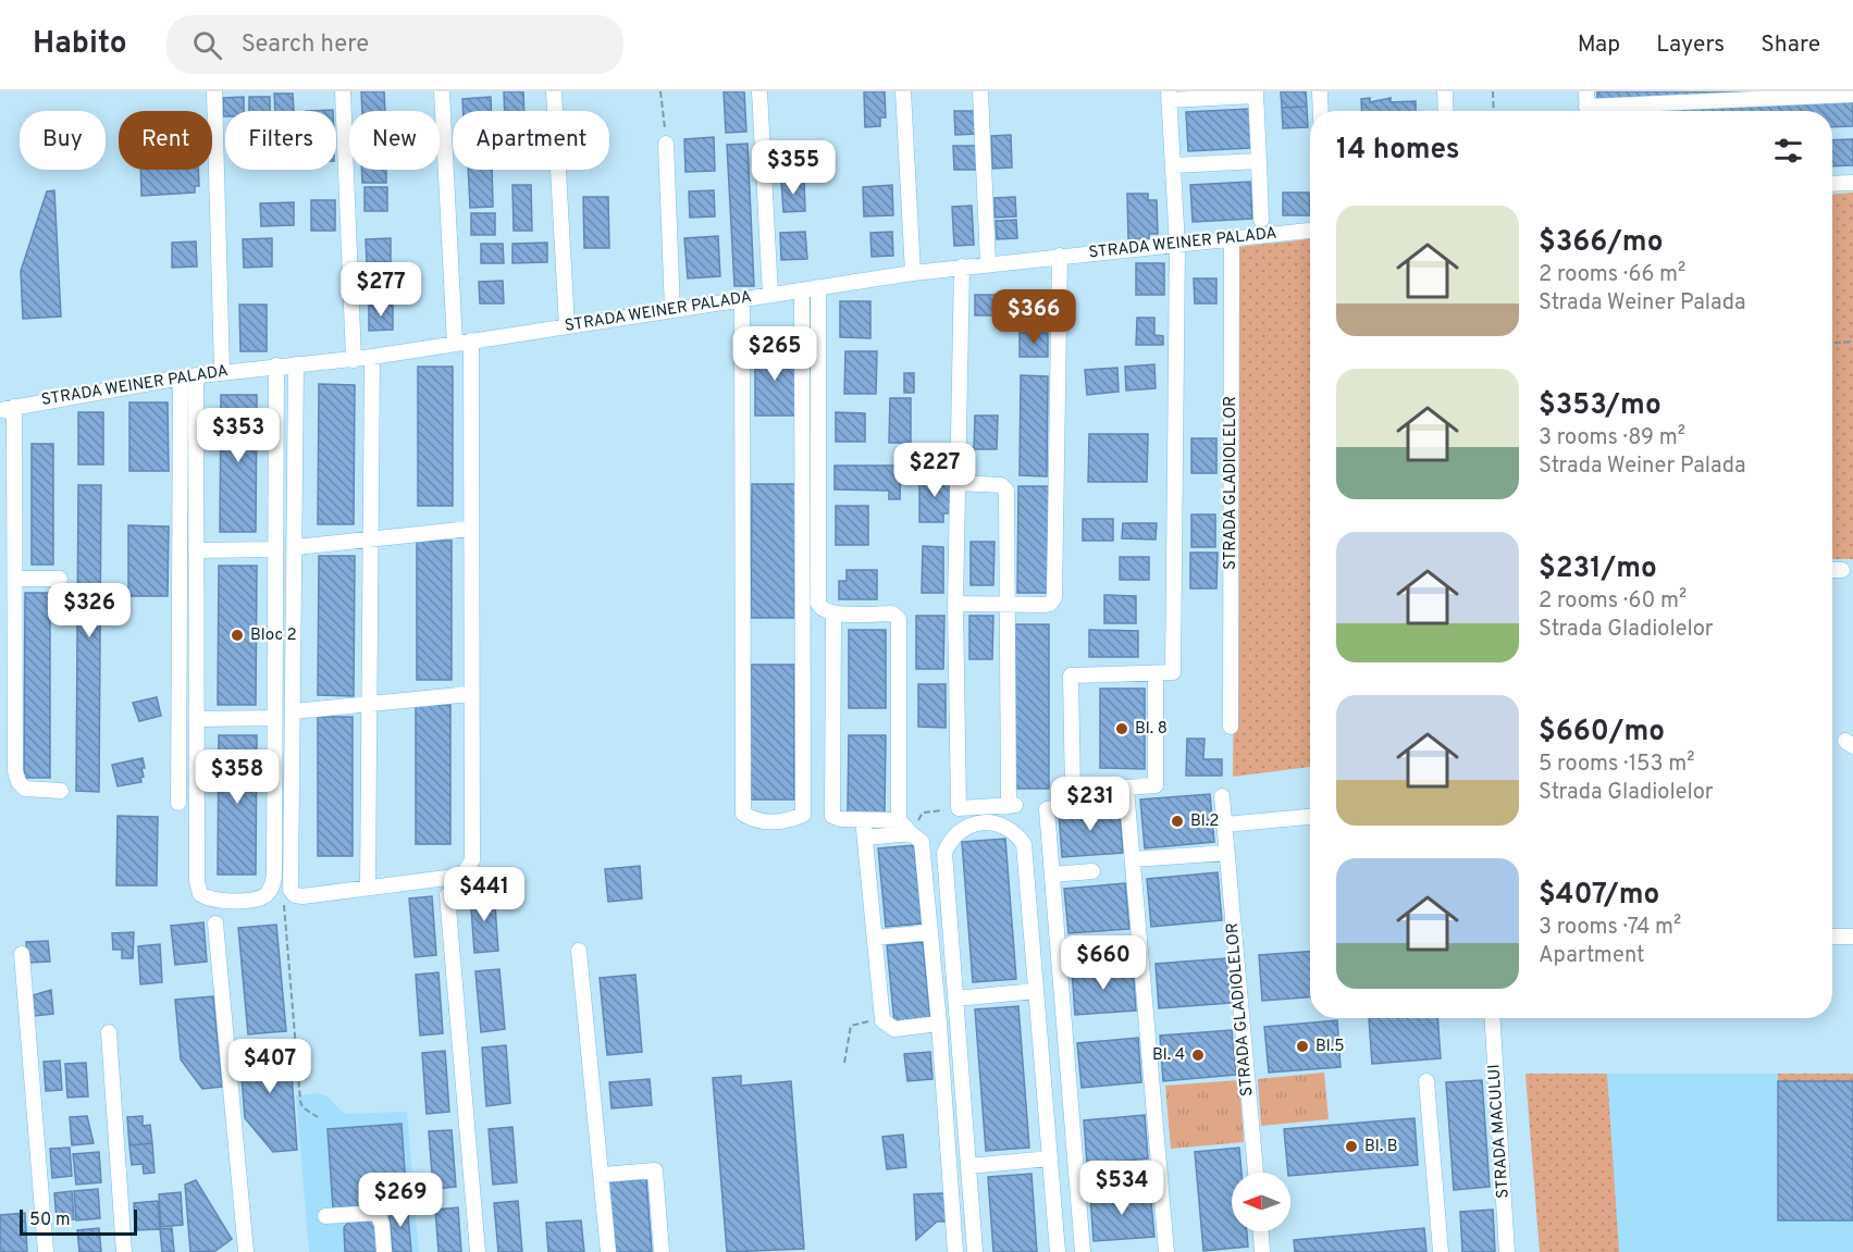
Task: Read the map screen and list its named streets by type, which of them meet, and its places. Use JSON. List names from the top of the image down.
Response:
{
  "streets": {
    "street": ["STRADA WEINER PALADA", "STRADA GLADIOLELOR", "STRADA MACULUI"]
  },
  "crossings": [
    ["STRADA WEINER PALADA", "STRADA GLADIOLELOR"]
  ],
  "places": [
    "Bloc 2",
    "Bl. 8",
    "Bl.2",
    "Bl.5",
    "Bl. 4",
    "Bl. B"
  ],
  "scale_bar": "50 m",
  "north": "left",
  "page": {
    "header": "Habito",
    "search": "Search here",
    "nav": ["Map", "Layers", "Share"],
    "chip": [
      "Buy",
      "Rent",
      "Filters",
      "New",
      "Apartment"
    ],
    "heading": "14 homes",
    "price": [
      "$355",
      "$277",
      "$366",
      "$265",
      "$353",
      "$227",
      "$326",
      "$358",
      "$231",
      "$441",
      "$660",
      "$407",
      "$534",
      "$269"
    ],
    "list": [
      {
        "name": "$366/mo",
        "note": "2 rooms · 66 m² · Strada Weiner Palada"
      },
      {
        "name": "$353/mo",
        "note": "3 rooms · 89 m² · Strada Weiner Palada"
      },
      {
        "name": "$231/mo",
        "note": "2 rooms · 60 m² · Strada Gladiolelor"
      },
      {
        "name": "$660/mo",
        "note": "5 rooms · 153 m² · Strada Gladiolelor"
      },
      {
        "name": "$407/mo",
        "note": "3 rooms · 74 m² · Apartment"
      }
    ],
    "scale": "50 m"
  }
}
